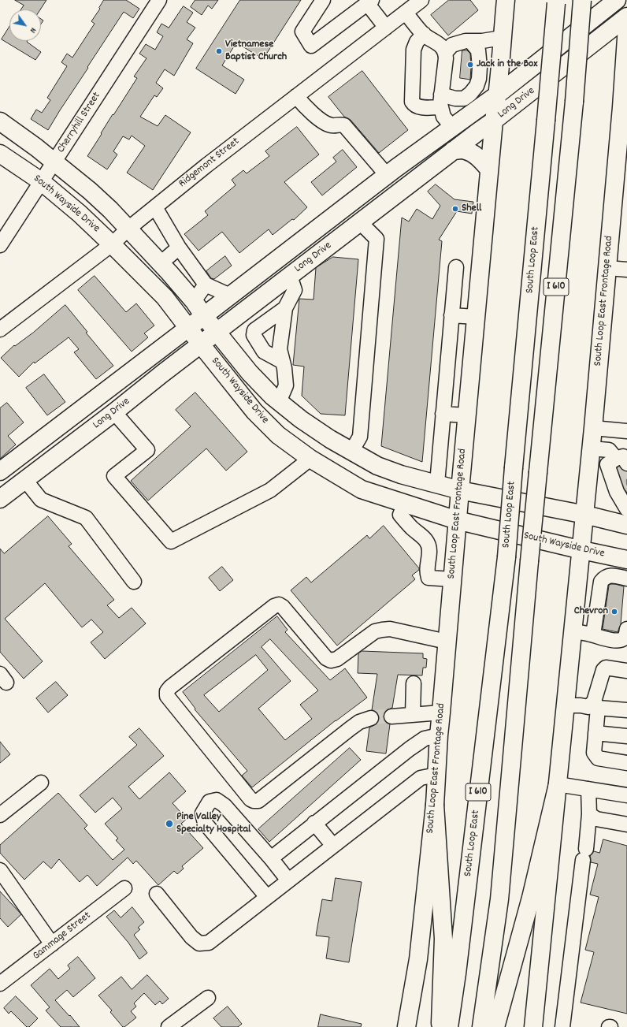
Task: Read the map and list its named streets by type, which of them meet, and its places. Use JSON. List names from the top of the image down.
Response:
{
  "streets": {
    "main road": [
      "Long Drive",
      "South Wayside Drive",
      "South Loop East",
      "I 610",
      "South Loop East Frontage Road"
    ],
    "street": ["Cherryhill Street", "Ridgemont Street", "Gammage Street"]
  },
  "crossings": [
    ["Long Drive", "South Wayside Drive"],
    ["Long Drive", "South Loop East Frontage Road"],
    ["Cherryhill Street", "South Wayside Drive"],
    ["Ridgemont Street", "South Wayside Drive"],
    ["South Wayside Drive", "South Loop East Frontage Road"]
  ],
  "places": [
    "Vietnamese Baptist Church",
    "Jack in the Box",
    "Shell",
    "Chevron",
    "Pine Valley Specialty Hospital"
  ],
  "north": "bottom right"
}
